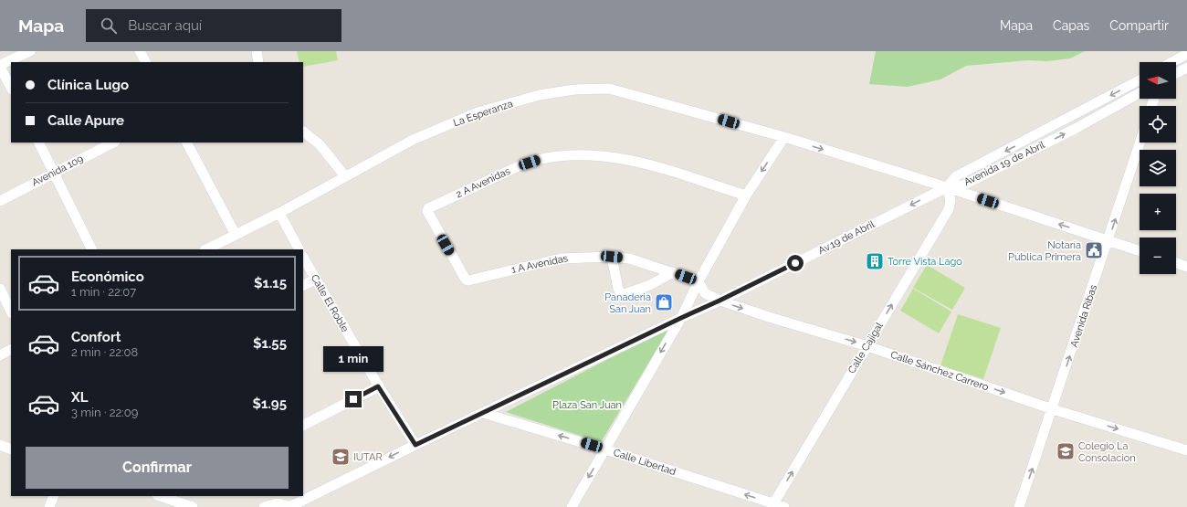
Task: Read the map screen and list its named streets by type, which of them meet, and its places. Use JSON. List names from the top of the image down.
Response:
{
  "streets": {
    "street": [
      "La Esperanza",
      "Avenida 19 de Abril",
      "Avenida 109",
      "2 A Avenidas",
      "Av.19 de Abril",
      "1 A Avenidas",
      "Calle El Roble",
      "Avenida Ribas",
      "Calle Cajigal",
      "Calle Sánchez Carrero",
      "Calle Libertad"
    ]
  },
  "crossings": [
    ["La Esperanza", "Avenida 19 de Abril"],
    ["La Esperanza", "Av.19 de Abril"],
    ["La Esperanza", "Avenida Ribas"],
    ["La Esperanza", "Calle Cajigal"],
    ["Avenida 19 de Abril", "Av.19 de Abril"],
    ["Avenida 19 de Abril", "Calle Cajigal"],
    ["2 A Avenidas", "1 A Avenidas"],
    ["Av.19 de Abril", "Calle El Roble"],
    ["Av.19 de Abril", "Calle Cajigal"],
    ["Av.19 de Abril", "Calle Sánchez Carrero"],
    ["Av.19 de Abril", "Calle Libertad"],
    ["1 A Avenidas", "Calle Sánchez Carrero"],
    ["Avenida Ribas", "Calle Sánchez Carrero"],
    ["Calle Cajigal", "Calle Sánchez Carrero"],
    ["Calle Cajigal", "Calle Libertad"]
  ],
  "one_way": [
    "Av.19 de Abril",
    "Avenida Ribas",
    "Calle Cajigal",
    "Calle Sánchez Carrero",
    "Calle Libertad"
  ],
  "parks": ["Plaza San Juan"],
  "places": {
    "public building": ["Notaría Pública Primera"],
    "building": ["Torre Vista Lago"],
    "shop": ["Panaderia San Juan"],
    "school or university": ["Colegio La Consolacion", "IUTAR"]
  },
  "north": "left",
  "page": {
    "header": "Mapa",
    "search": "Buscar aquí",
    "nav": ["Mapa", "Capas", "Compartir"],
    "map_buttons": ["+", "−"],
    "banner": ["Clínica Lugo", "Calle Apure"],
    "list": [
      {
        "name": "Económico",
        "note": "1 min · 22:07",
        "value": "$1.15"
      },
      {
        "name": "Confort",
        "note": "2 min · 22:08",
        "value": "$1.55"
      },
      {
        "name": "XL",
        "note": "3 min · 22:09",
        "value": "$1.95"
      }
    ],
    "bubble": "1 min",
    "buttons": "Confirmar"
  }
}
